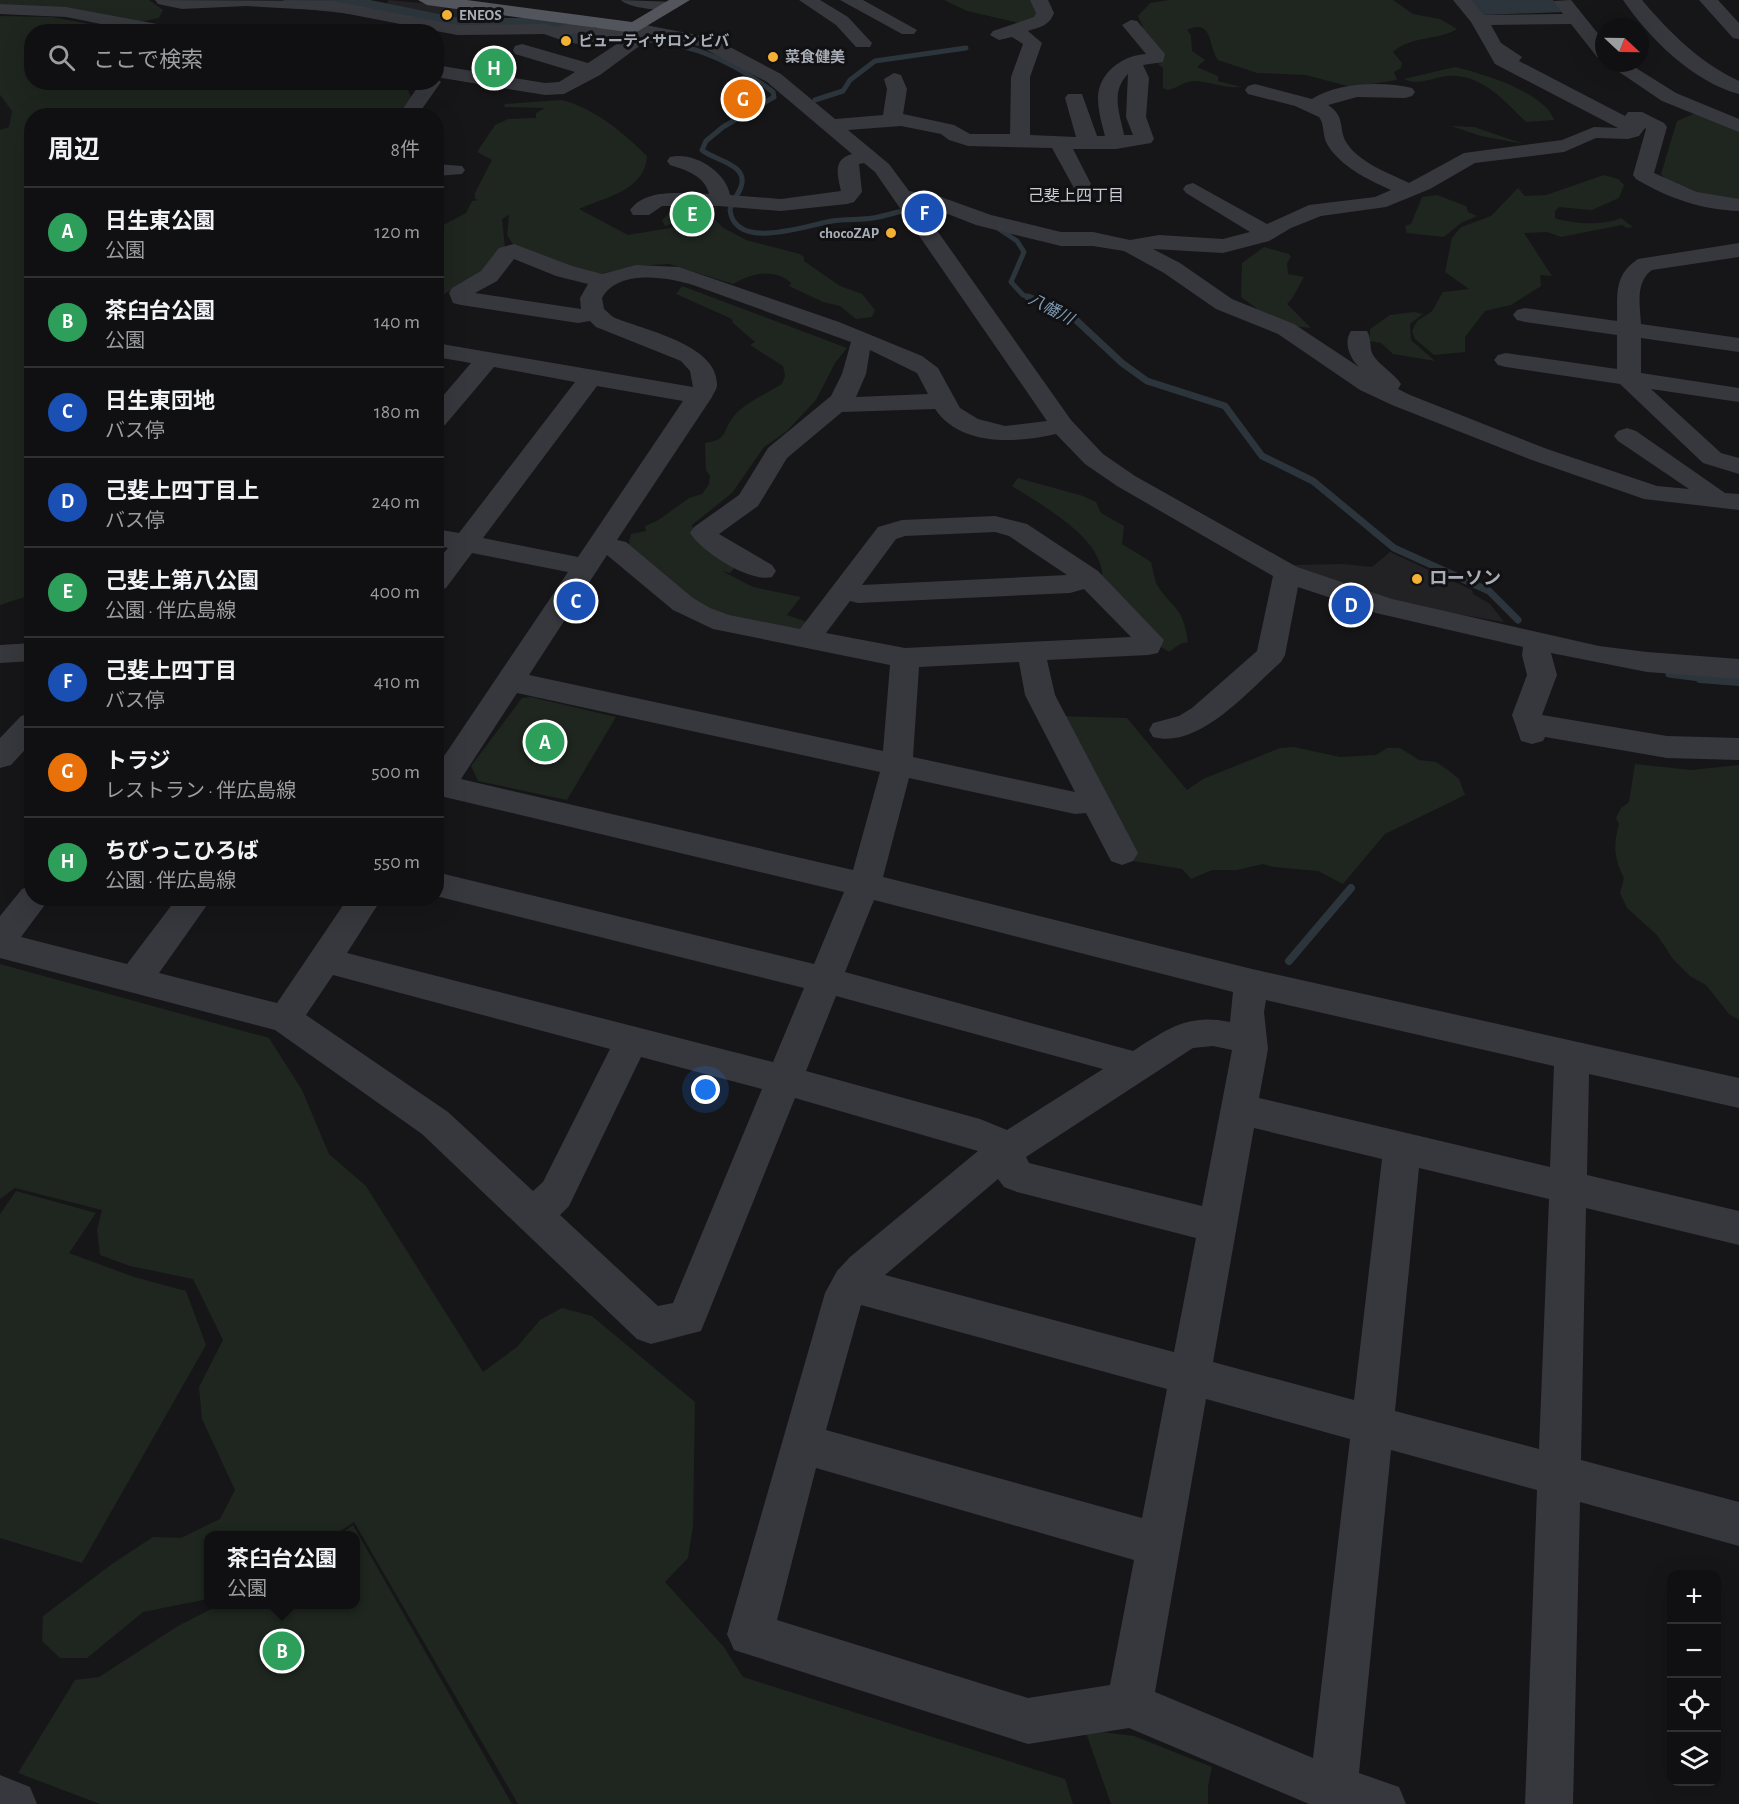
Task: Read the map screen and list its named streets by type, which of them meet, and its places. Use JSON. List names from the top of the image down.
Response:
{
  "districts": ["己斐上四丁目"],
  "water": ["八幡川"],
  "places": [
    "ENEOS",
    "ビューティサロン ビバ",
    "菜食健美",
    "chocoZAP",
    "ローソン"
  ],
  "north": "right",
  "page": {
    "search": "ここで検索",
    "pins": [
      "H",
      "G",
      "F",
      "E",
      "C",
      "D",
      "A",
      "B"
    ],
    "heading": ["周辺", "8件"],
    "list": [
      {
        "mark": "A",
        "name": "日生東公園",
        "note": "公園",
        "value": "120 m"
      },
      {
        "mark": "B",
        "name": "茶臼台公園",
        "note": "公園",
        "value": "140 m"
      },
      {
        "mark": "C",
        "name": "日生東団地",
        "note": "バス停",
        "value": "180 m"
      },
      {
        "mark": "D",
        "name": "己斐上四丁目上",
        "note": "バス停",
        "value": "240 m"
      },
      {
        "mark": "E",
        "name": "己斐上第八公園",
        "note": "公園 · 伴広島線",
        "value": "400 m"
      },
      {
        "mark": "F",
        "name": "己斐上四丁目",
        "note": "バス停",
        "value": "410 m"
      },
      {
        "mark": "G",
        "name": "トラジ",
        "note": "レストラン · 伴広島線",
        "value": "500 m"
      },
      {
        "mark": "H",
        "name": "ちびっこひろば",
        "note": "公園 · 伴広島線",
        "value": "550 m"
      }
    ],
    "popup": ["茶臼台公園", "公園"],
    "map_buttons": ["+", "−"]
  }
}
